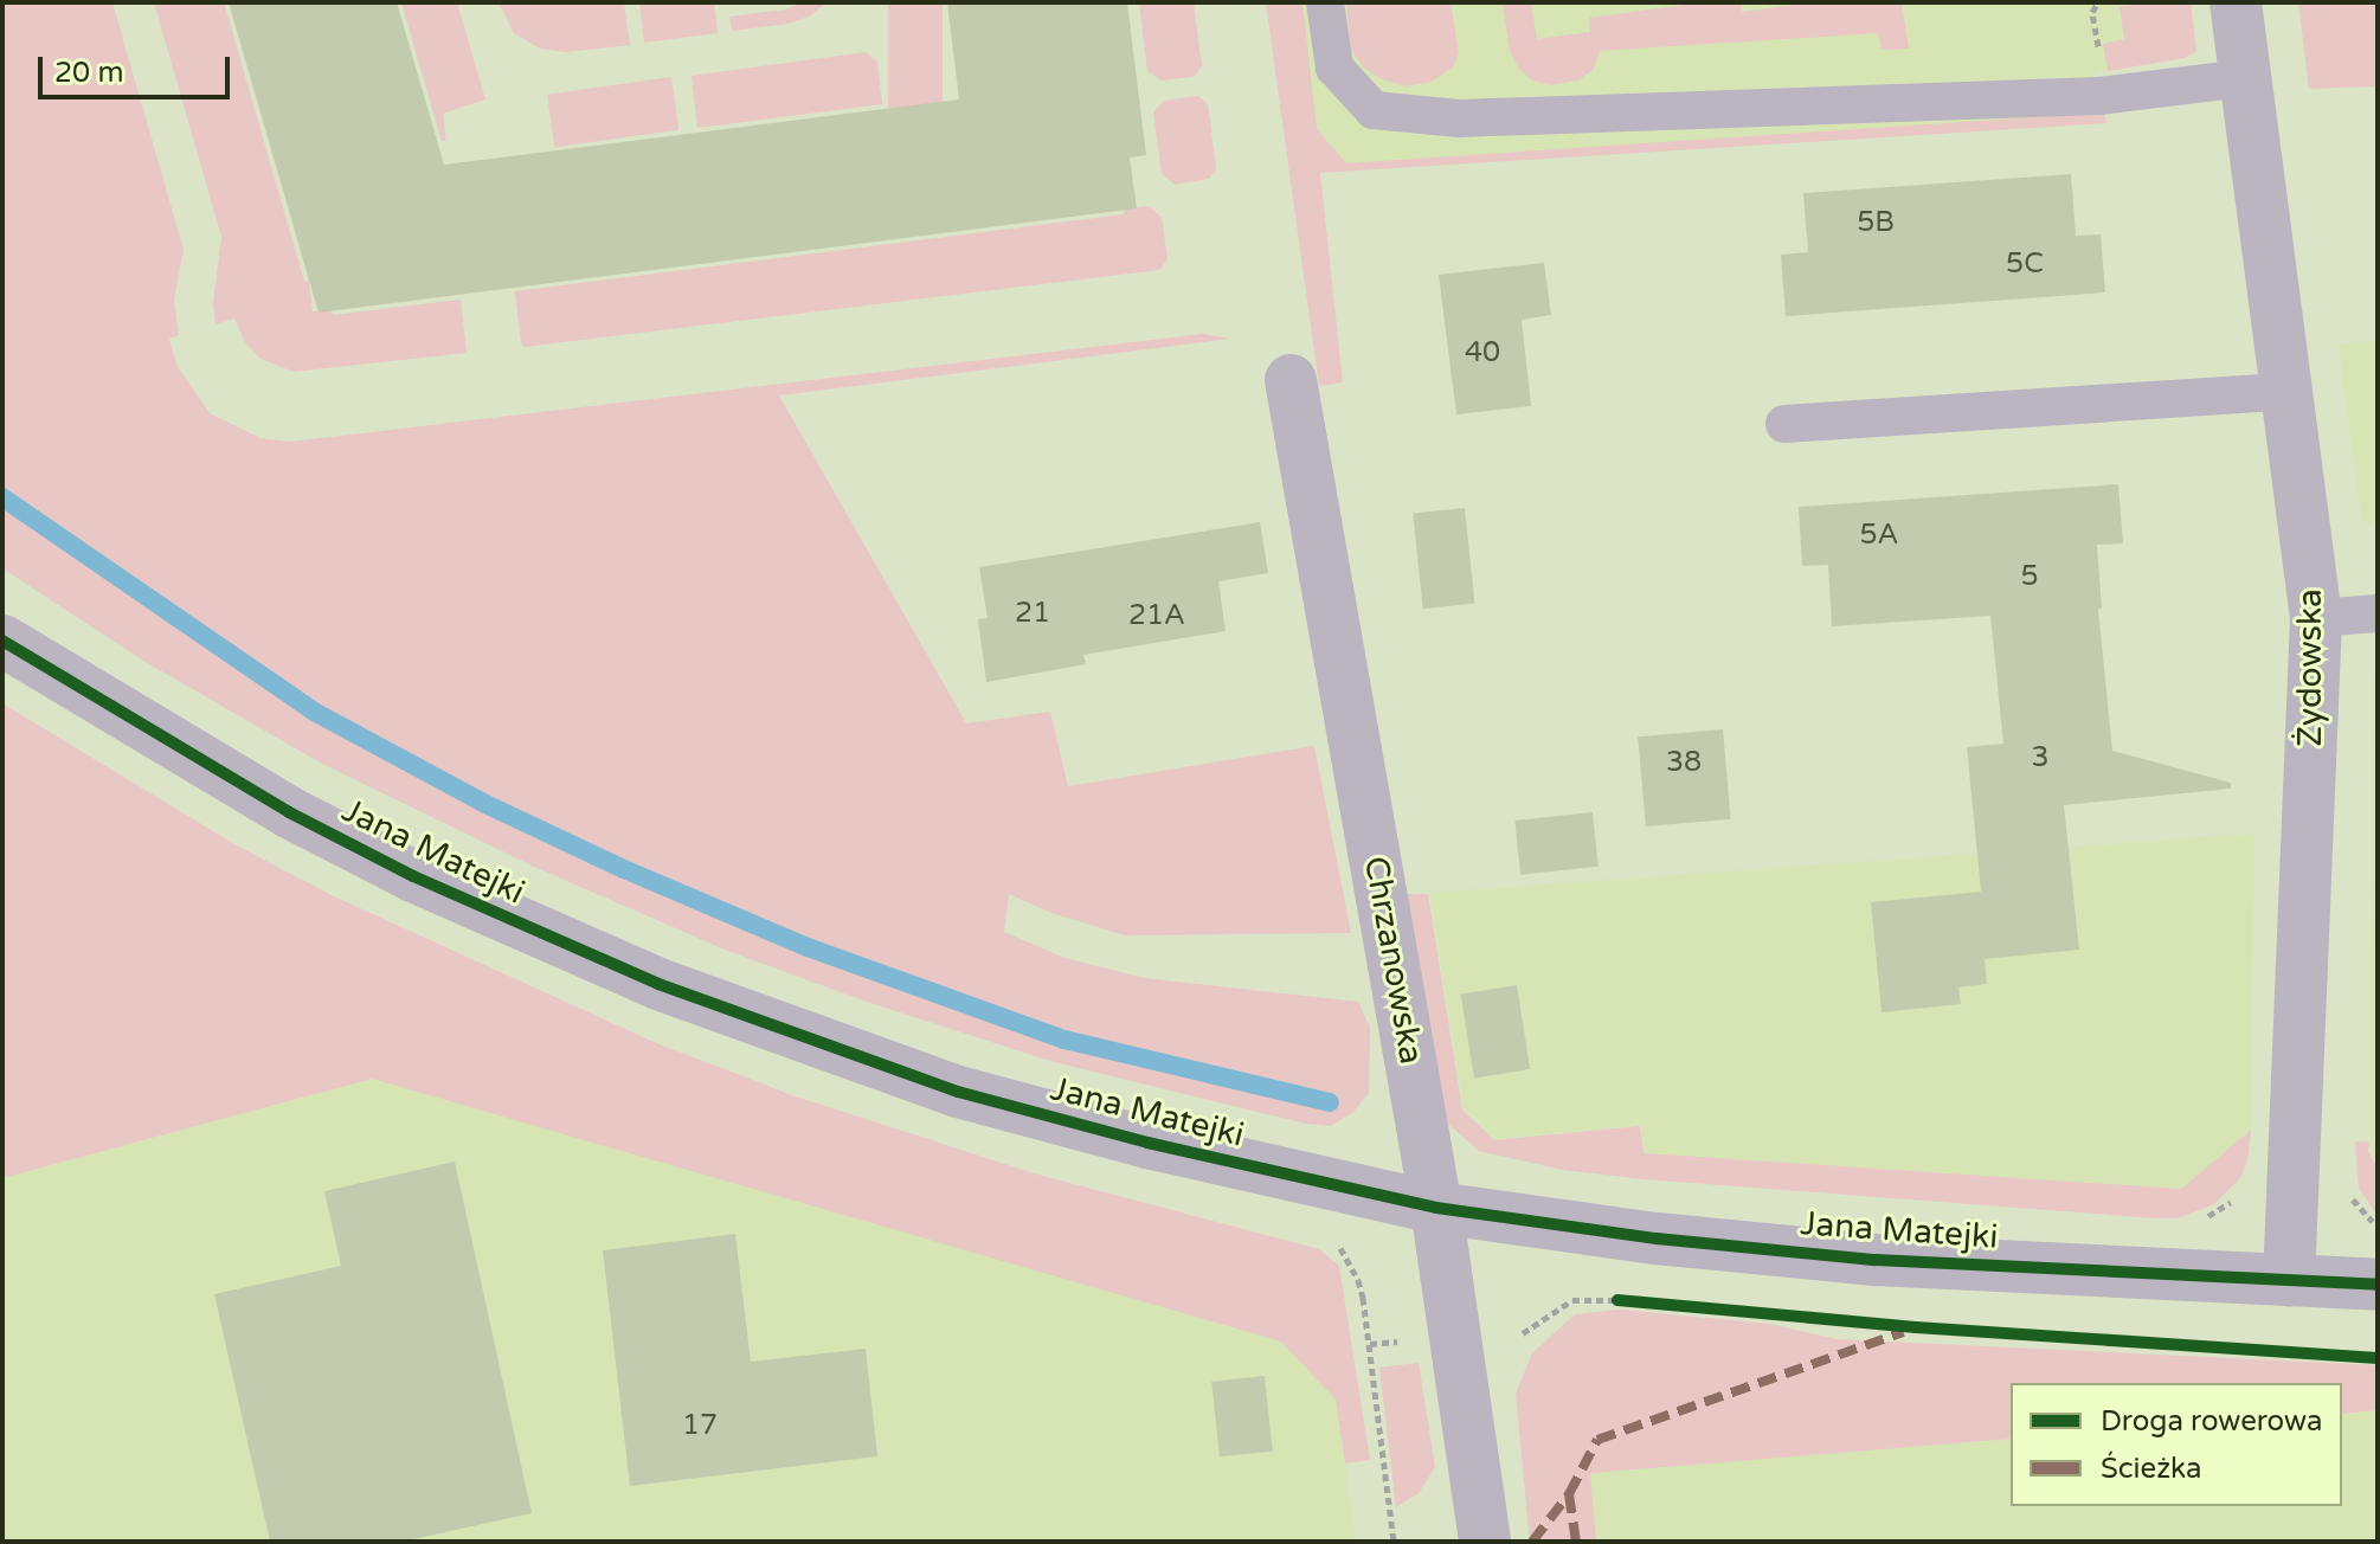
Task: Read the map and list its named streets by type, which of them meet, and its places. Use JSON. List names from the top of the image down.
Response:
{
  "streets": {
    "street": ["Żydowska", "Jana Matejki", "Chrzanowska"]
  },
  "crossings": [
    ["Żydowska", "Jana Matejki"],
    ["Jana Matejki", "Chrzanowska"]
  ],
  "house_numbers": [
    "5B",
    "5C",
    "40",
    "5A",
    "5",
    "21",
    "21A",
    "3",
    "38",
    "17"
  ],
  "legend": ["Droga rowerowa", "Ścieżka"],
  "scale_bar": "20 m"
}
